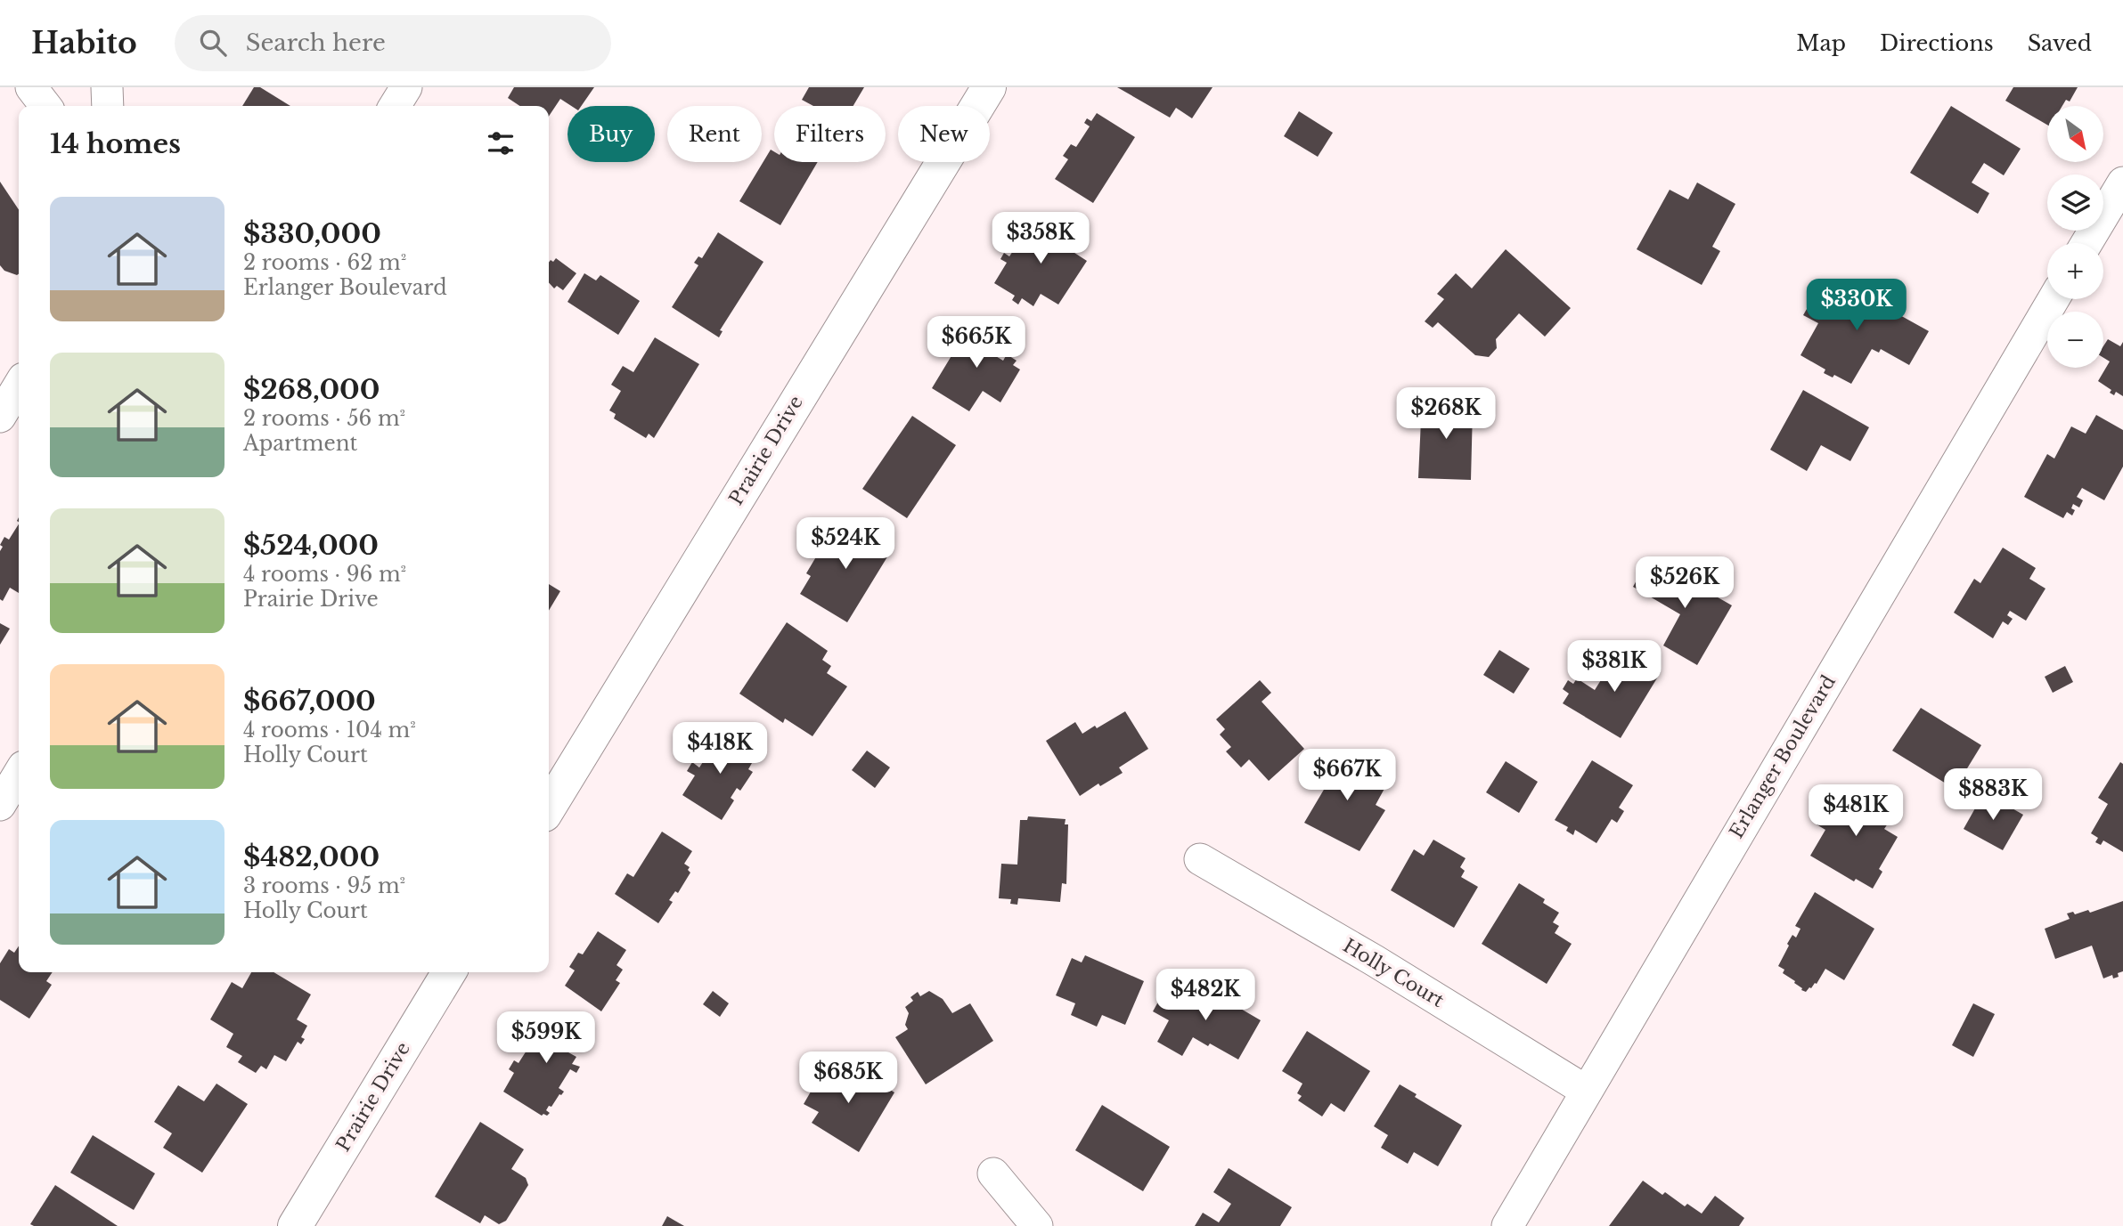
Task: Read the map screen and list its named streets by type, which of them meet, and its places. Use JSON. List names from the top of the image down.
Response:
{
  "streets": {
    "street": ["Prairie Drive", "Erlanger Boulevard", "Holly Court"]
  },
  "crossings": [
    ["Erlanger Boulevard", "Holly Court"]
  ],
  "north": "bottom right",
  "page": {
    "header": "Habito",
    "search": "Search here",
    "nav": ["Map", "Directions", "Saved"],
    "map_buttons": ["+", "−"],
    "chip": [
      "Buy",
      "Rent",
      "Filters",
      "New"
    ],
    "heading": "14 homes",
    "list": [
      {
        "name": "$330,000",
        "note": "2 rooms · 62 m² · Erlanger Boulevard"
      },
      {
        "name": "$268,000",
        "note": "2 rooms · 56 m² · Apartment"
      },
      {
        "name": "$524,000",
        "note": "4 rooms · 96 m² · Prairie Drive"
      },
      {
        "name": "$667,000",
        "note": "4 rooms · 104 m² · Holly Court"
      },
      {
        "name": "$482,000",
        "note": "3 rooms · 95 m² · Holly Court"
      }
    ],
    "price": [
      "$358K",
      "$330K",
      "$665K",
      "$268K",
      "$524K",
      "$526K",
      "$381K",
      "$418K",
      "$667K",
      "$883K",
      "$481K",
      "$482K",
      "$599K",
      "$685K"
    ]
  }
}
